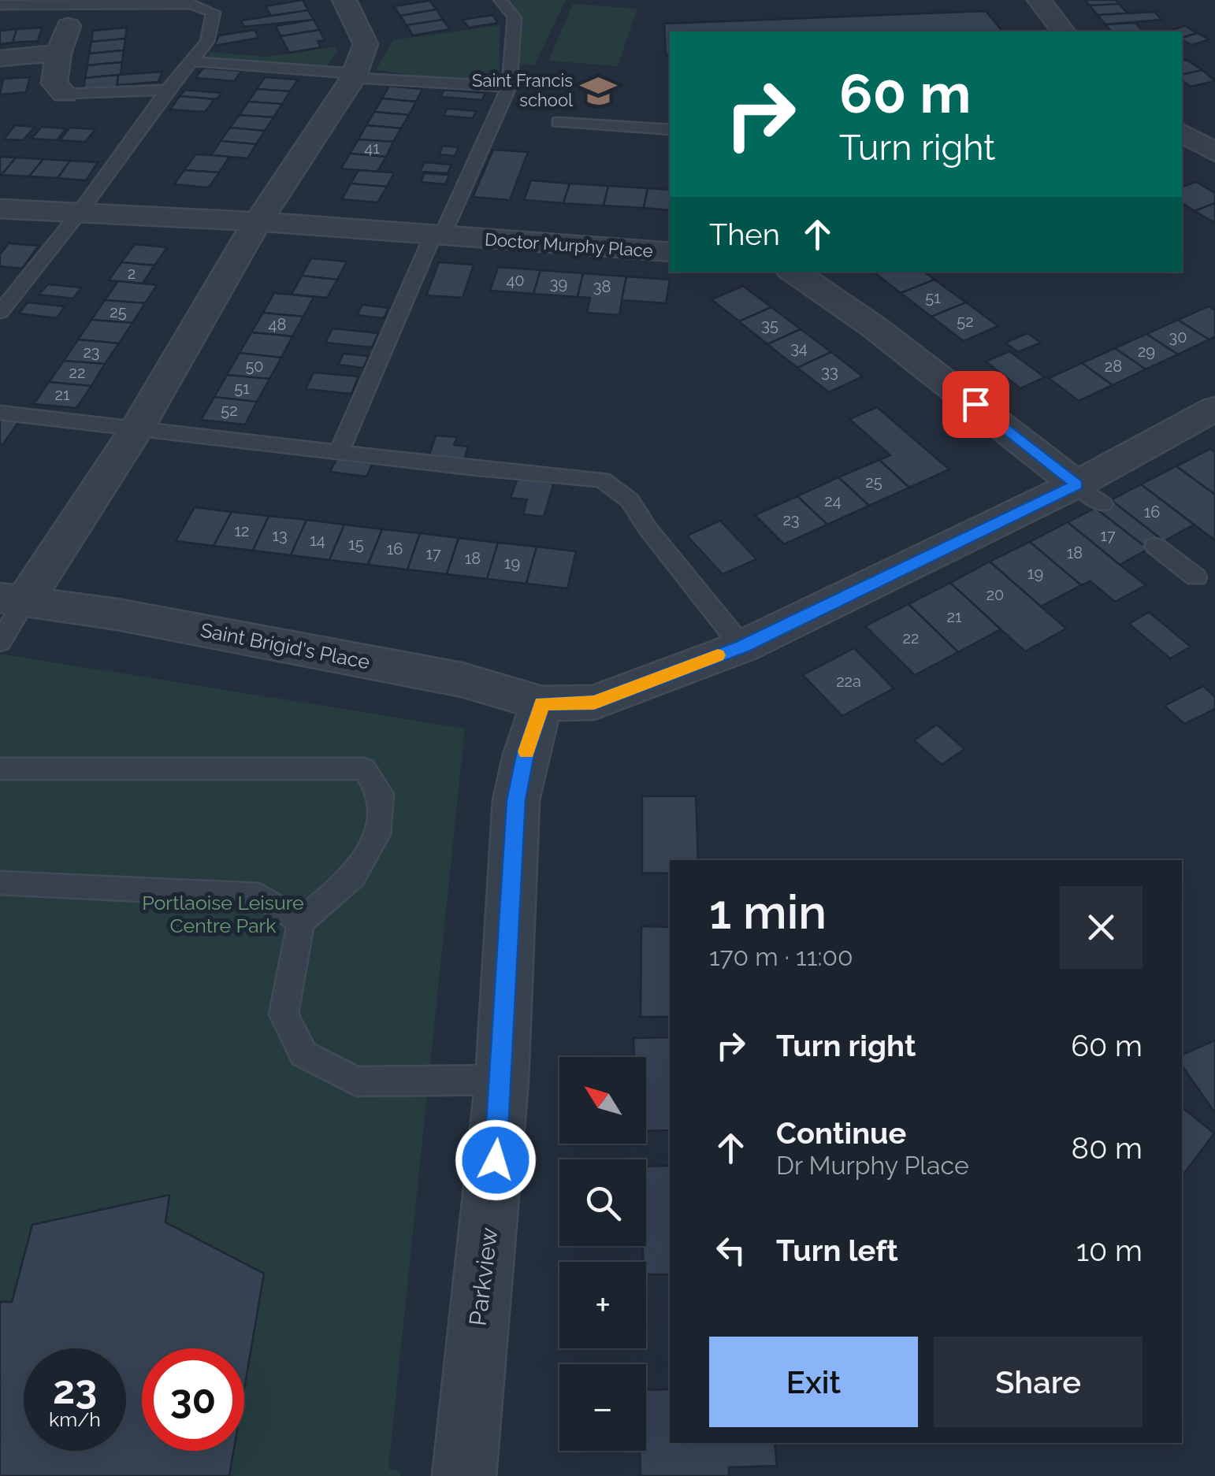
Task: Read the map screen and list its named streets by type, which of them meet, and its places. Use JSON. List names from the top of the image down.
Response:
{
  "streets": {
    "street": ["Doctor Murphy Place", "Saint Brigid's Place", "Parkview"]
  },
  "crossings": [
    ["Saint Brigid's Place", "Parkview"]
  ],
  "parks": ["Portlaoise Leisure Centre Park"],
  "places": {
    "school or university": ["Saint Francis school"]
  },
  "house_numbers": [
    "41",
    "2",
    "40",
    "39",
    "38",
    "51",
    "25",
    "52",
    "48",
    "35",
    "30",
    "34",
    "29",
    "23",
    "50",
    "28",
    "33",
    "22",
    "51",
    "21",
    "52",
    "25",
    "24",
    "16",
    "23",
    "12",
    "13",
    "17",
    "14",
    "15",
    "16",
    "18",
    "17",
    "18",
    "19",
    "19",
    "20",
    "21",
    "22",
    "22a"
  ],
  "north": "top left",
  "page": {
    "turn": ["60 m", "Turn right"],
    "then": "Then",
    "heading": ["1 min", "170 m · 11:00"],
    "list": [
      {
        "name": "Turn right",
        "value": "60 m"
      },
      {
        "name": "Continue",
        "note": "Dr Murphy Place",
        "value": "80 m"
      },
      {
        "name": "Turn left",
        "value": "10 m"
      }
    ],
    "map_buttons": ["+", "−"],
    "buttons": ["Exit", "Share"],
    "speed": "23 km/h",
    "limit": "30"
  }
}
